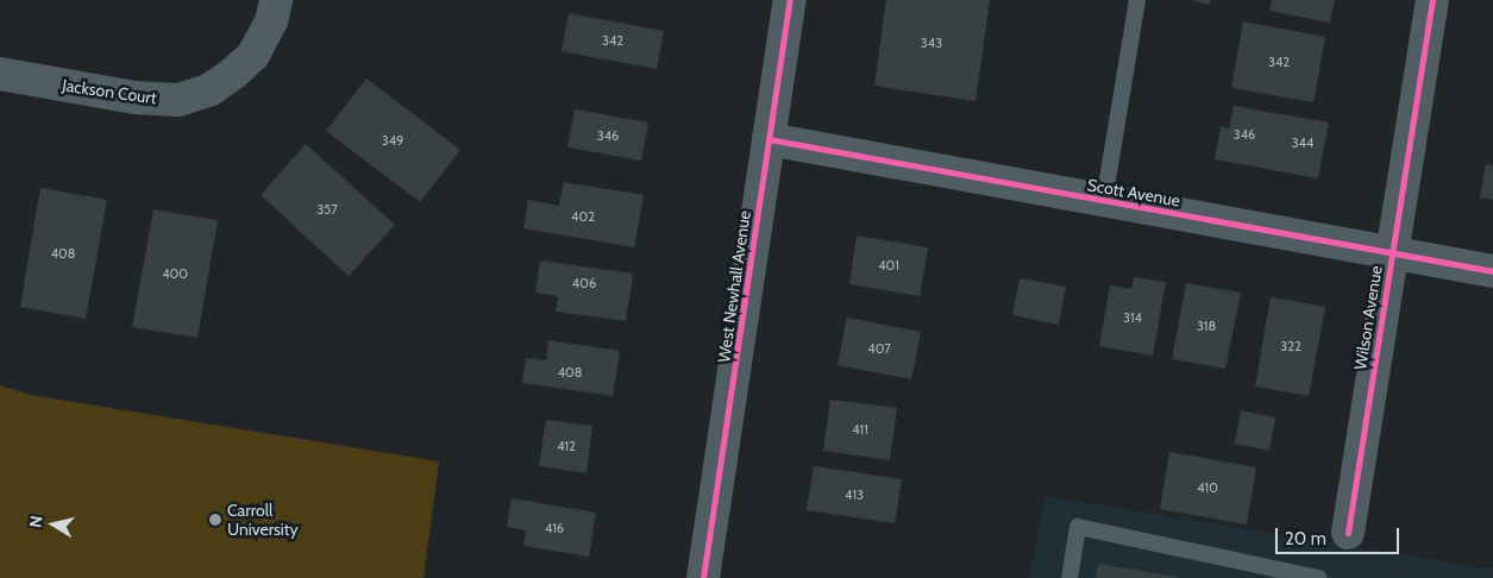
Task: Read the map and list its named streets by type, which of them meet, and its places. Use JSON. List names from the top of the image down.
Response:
{
  "streets": {
    "street": [
      "Jackson Court",
      "Scott Avenue",
      "West Newhall Avenue",
      "Wilson Avenue"
    ]
  },
  "crossings": [
    ["Scott Avenue", "West Newhall Avenue"],
    ["Scott Avenue", "Wilson Avenue"]
  ],
  "places": ["Carroll University"],
  "house_numbers": [
    "342",
    "343",
    "342",
    "346",
    "346",
    "349",
    "344",
    "357",
    "402",
    "408",
    "401",
    "400",
    "406",
    "314",
    "318",
    "322",
    "407",
    "408",
    "411",
    "412",
    "410",
    "413",
    "416"
  ],
  "scale_bar": "20 m",
  "north": "left"
}
